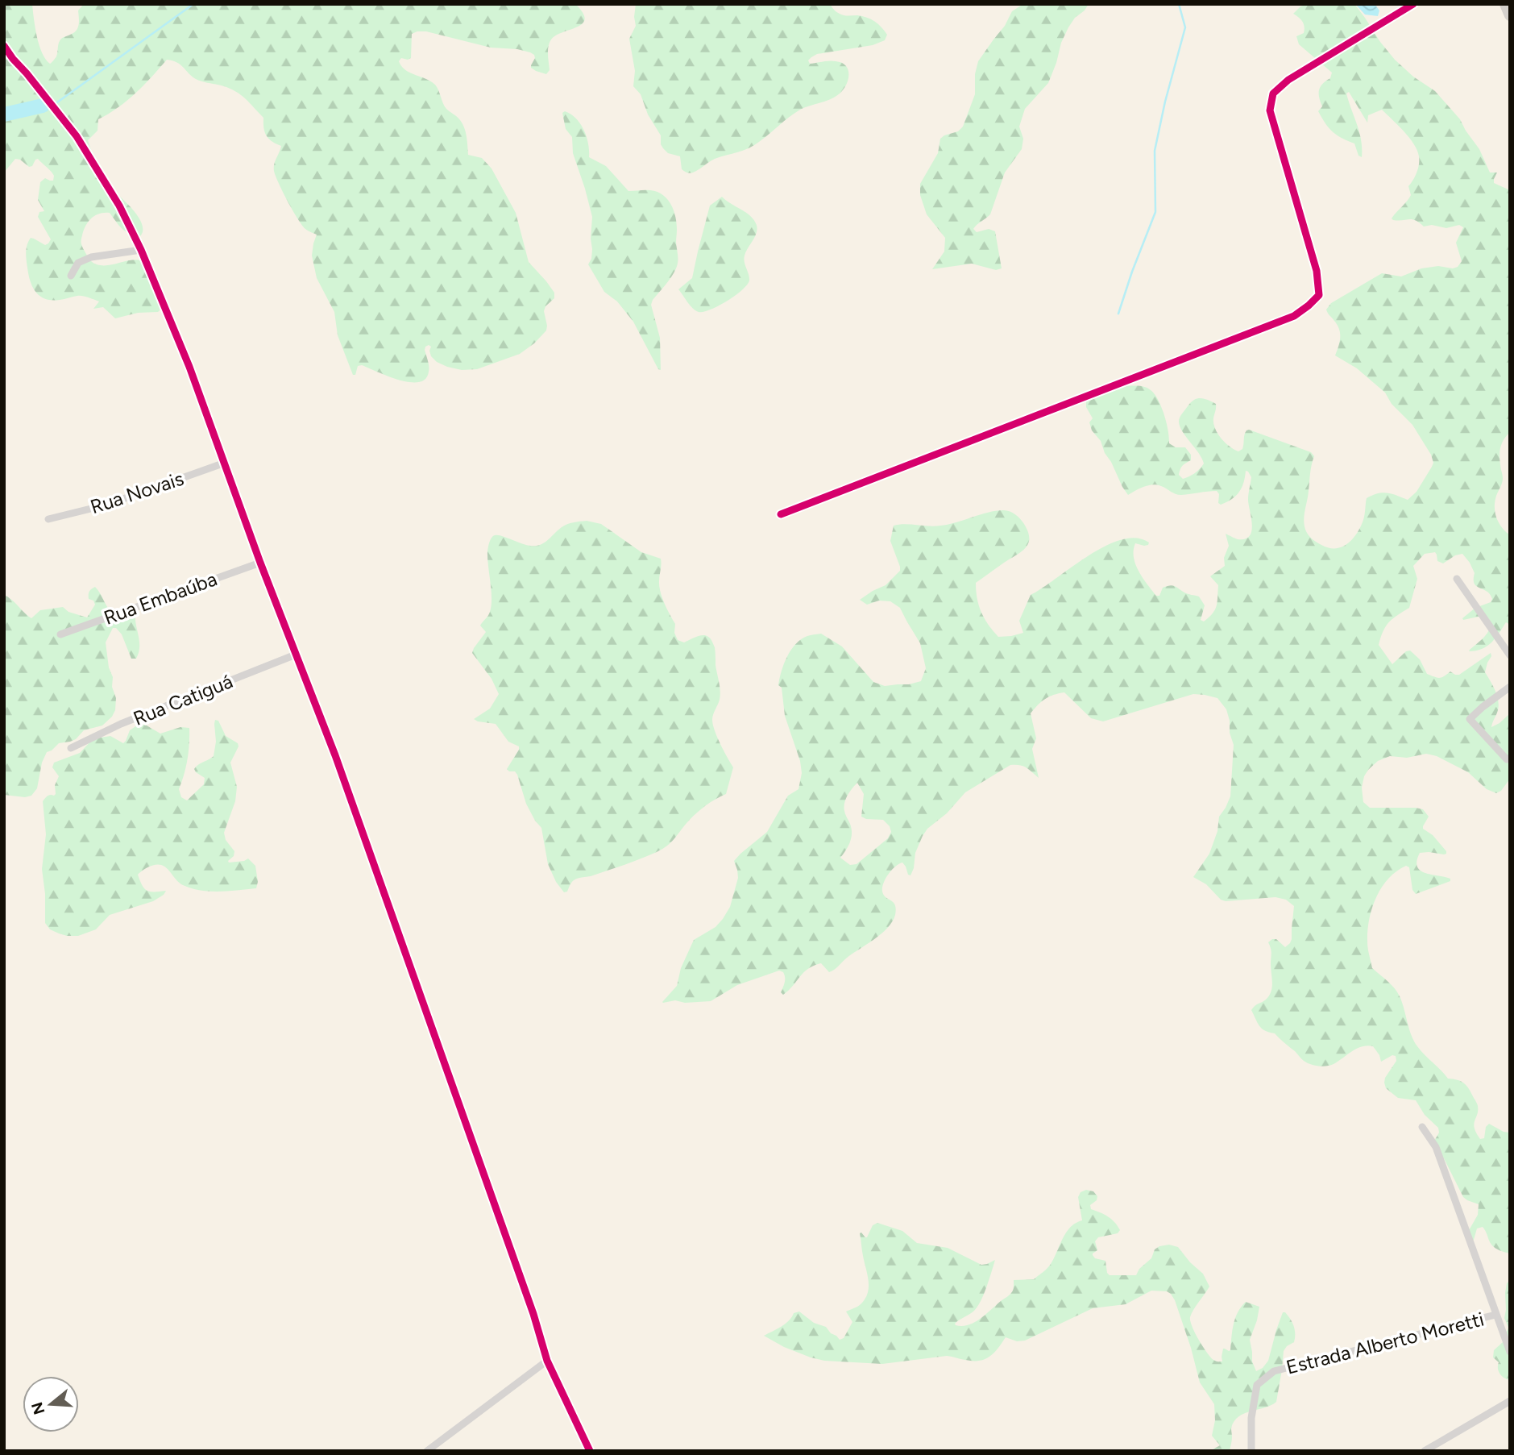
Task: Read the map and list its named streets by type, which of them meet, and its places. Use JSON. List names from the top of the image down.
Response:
{
  "streets": {
    "street": [
      "Rua Novais",
      "Rua Embaúba",
      "Rua Catiguá",
      "Estrada Alberto Moretti"
    ]
  },
  "north": "left"
}
